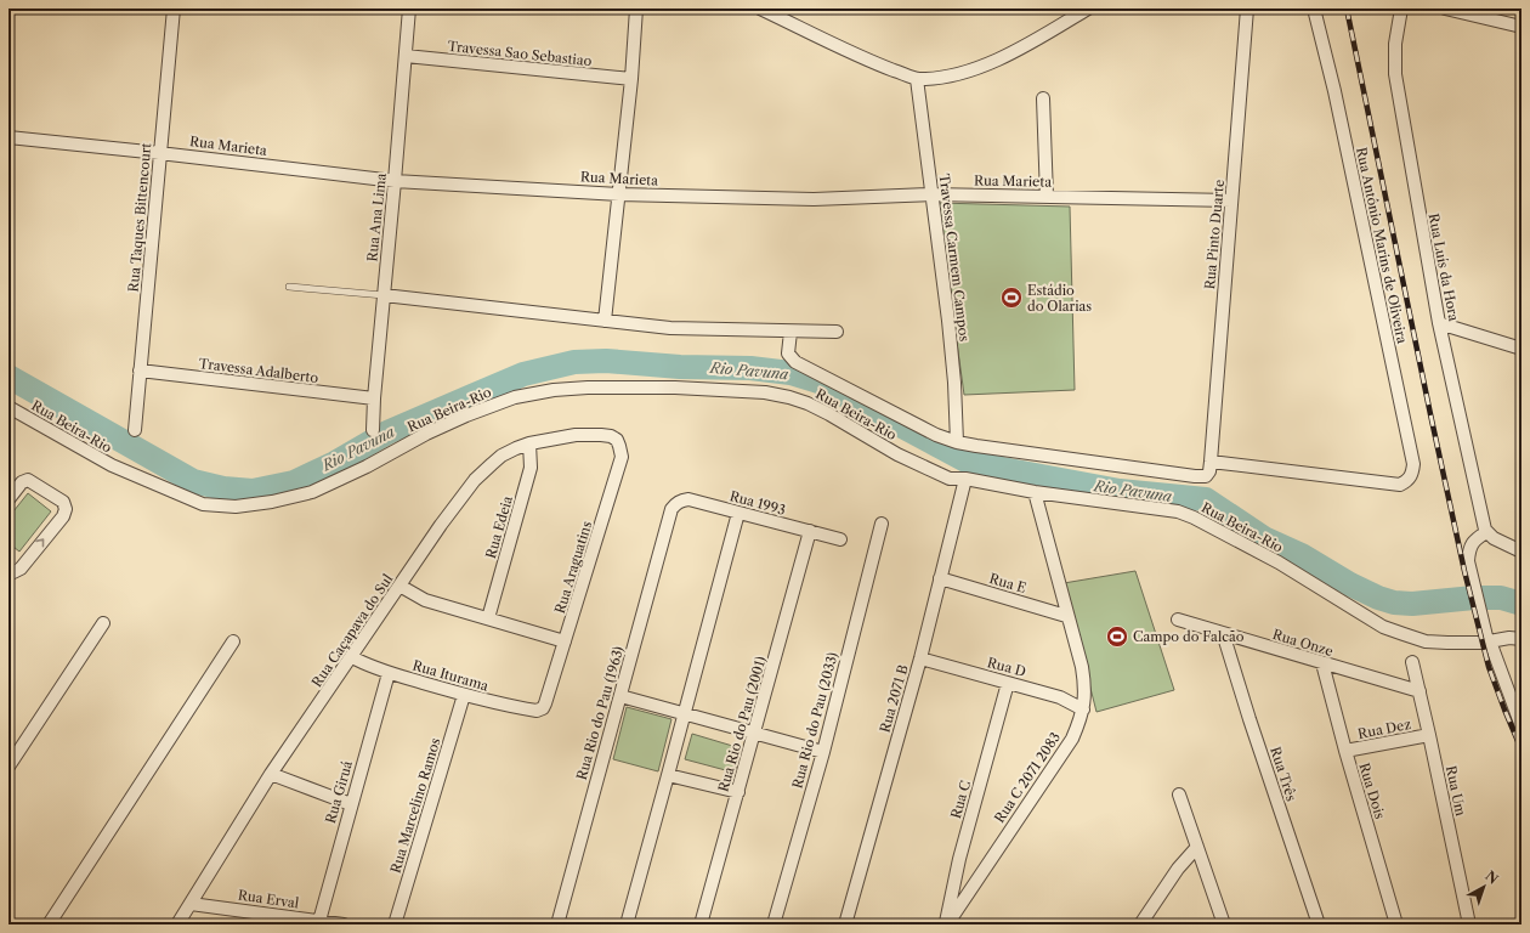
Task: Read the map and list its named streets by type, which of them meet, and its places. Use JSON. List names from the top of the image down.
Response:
{
  "streets": {
    "street": [
      "Travessa Sao Sebastiao",
      "Rua Marieta",
      "Rua Taques Bittencourt",
      "Rua Ana Lima",
      "Rua Pinto Duarte",
      "Rua Antônio Marins de Oliveira",
      "Travessa Carmem Campos",
      "Rua Luís da Hora",
      "Travessa Adalberto",
      "Rua Beira-Rio",
      "Rua 1993",
      "Rua Edeia",
      "Rua Araguatins",
      "Rua E",
      "Rua Caçapava do Sul",
      "Rua Onze",
      "Rua D",
      "Rua Iturama",
      "Rua 2071 B",
      "Rua Rio do Pau (1963)",
      "Rua Rio do Pau (2033)",
      "Rua Rio do Pau (2001)",
      "Rua Dez",
      "Rua Três",
      "Rua C 2071 2083",
      "Rua Dois",
      "Rua Um",
      "Rua Giruá",
      "Rua C",
      "Rua Marcelino Ramos",
      "Rua Erval"
    ]
  },
  "crossings": [
    ["Travessa Sao Sebastiao", "Rua Ana Lima"],
    ["Rua Marieta", "Rua Taques Bittencourt"],
    ["Rua Marieta", "Rua Ana Lima"],
    ["Rua Marieta", "Rua Pinto Duarte"],
    ["Rua Marieta", "Travessa Carmem Campos"],
    ["Rua Taques Bittencourt", "Travessa Adalberto"],
    ["Rua Ana Lima", "Travessa Adalberto"],
    ["Rua Pinto Duarte", "Rua Antônio Marins de Oliveira"],
    ["Rua Pinto Duarte", "Travessa Carmem Campos"],
    ["Rua Beira-Rio", "Rua 2071 B"],
    ["Rua Beira-Rio", "Rua C 2071 2083"],
    ["Rua 1993", "Rua Rio do Pau (1963)"],
    ["Rua 1993", "Rua Rio do Pau (2001)"],
    ["Rua Edeia", "Rua Caçapava do Sul"],
    ["Rua Araguatins", "Rua Caçapava do Sul"],
    ["Rua Araguatins", "Rua Iturama"],
    ["Rua E", "Rua 2071 B"],
    ["Rua E", "Rua C 2071 2083"],
    ["Rua Caçapava do Sul", "Rua Iturama"],
    ["Rua Caçapava do Sul", "Rua Erval"],
    ["Rua Onze", "Rua Três"],
    ["Rua Onze", "Rua Dois"],
    ["Rua Onze", "Rua Um"],
    ["Rua D", "Rua 2071 B"],
    ["Rua D", "Rua C 2071 2083"],
    ["Rua D", "Rua C"],
    ["Rua Iturama", "Rua Giruá"],
    ["Rua Iturama", "Rua Marcelino Ramos"],
    ["Rua Dez", "Rua Dois"],
    ["Rua Dez", "Rua Um"],
    ["Rua C 2071 2083", "Rua C"],
    ["Rua Giruá", "Rua Erval"]
  ],
  "water": ["Rio Pavuna"],
  "places": {
    "sports": ["Estádio do Olarias", "Campo do Falcão"]
  },
  "north": "top right"
}
